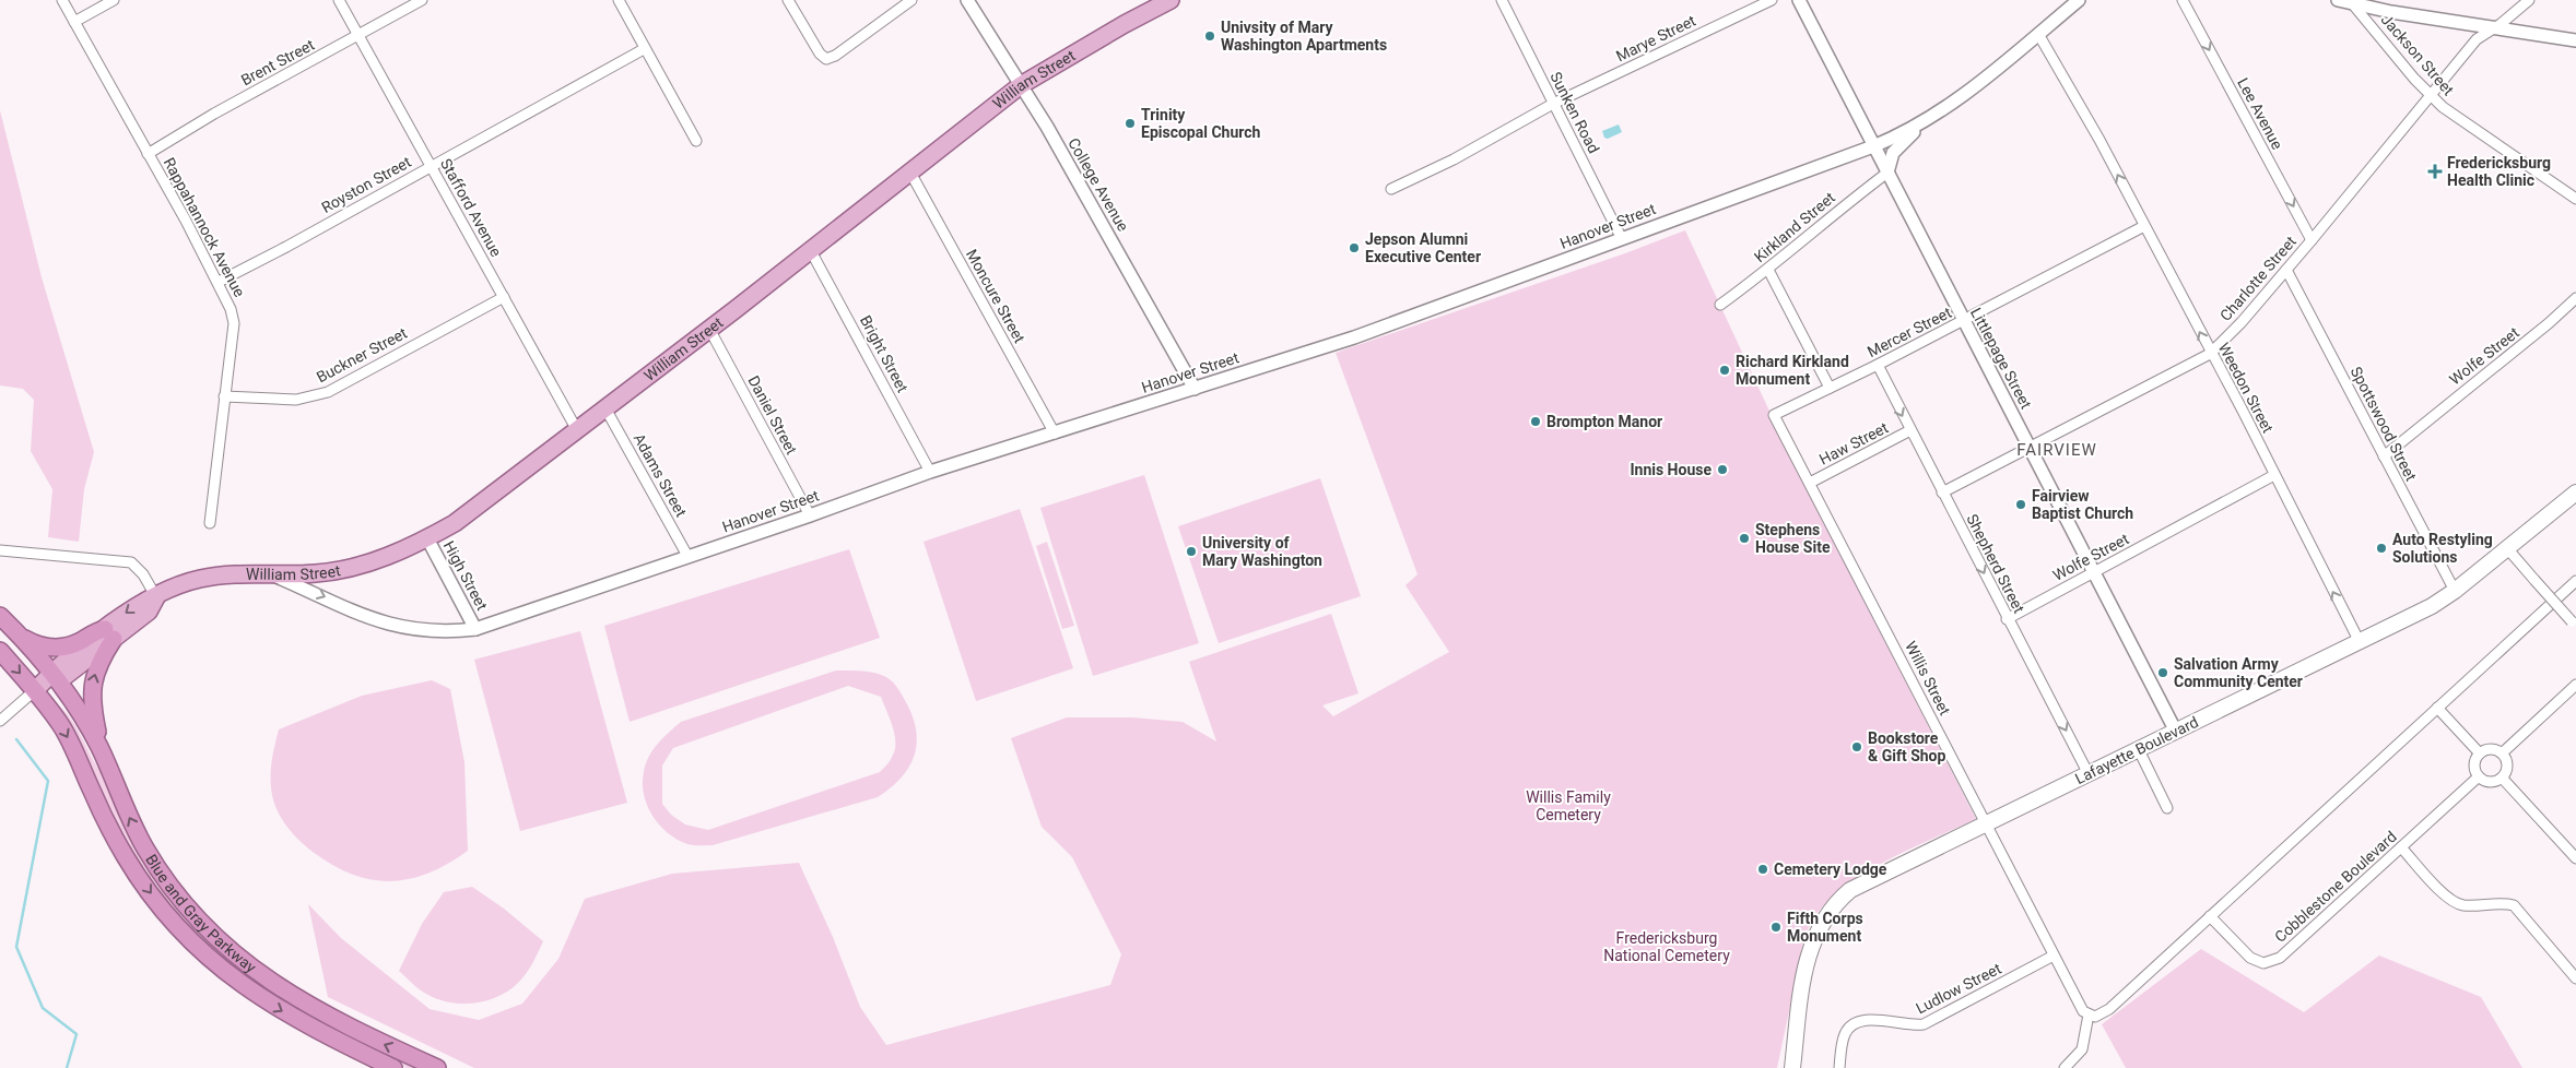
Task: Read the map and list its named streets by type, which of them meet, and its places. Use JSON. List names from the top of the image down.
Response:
{
  "streets": {
    "highway": ["Blue and Gray Parkway"],
    "main road": ["William Street", "Lafayette Boulevard"],
    "street": [
      "Marye Street",
      "Jackson Street",
      "Brent Street",
      "Sunken Road",
      "Lee Avenue",
      "Royston Street",
      "College Avenue",
      "Stafford Avenue",
      "Hanover Street",
      "Rappahannock Avenue",
      "Kirkland Street",
      "Charlotte Street",
      "Moncure Street",
      "Mercer Street",
      "Bright Street",
      "Buckner Street",
      "Wolfe Street",
      "Littlepage Street",
      "Weedon Street",
      "Daniel Street",
      "Spottswood Street",
      "Haw Street",
      "Adams Street",
      "Shepherd Street",
      "High Street",
      "Willis Street",
      "Cobblestone Boulevard",
      "Ludlow Street"
    ]
  },
  "crossings": [
    ["Marye Street", "Sunken Road"],
    ["Jackson Street", "Charlotte Street"],
    ["Brent Street", "Stafford Avenue"],
    ["Brent Street", "Rappahannock Avenue"],
    ["William Street", "College Avenue"],
    ["William Street", "Stafford Avenue"],
    ["William Street", "Hanover Street"],
    ["William Street", "Moncure Street"],
    ["William Street", "Bright Street"],
    ["William Street", "Daniel Street"],
    ["William Street", "Adams Street"],
    ["William Street", "High Street"],
    ["William Street", "Blue and Gray Parkway"],
    ["Sunken Road", "Hanover Street"],
    ["Lee Avenue", "Charlotte Street"],
    ["Royston Street", "Stafford Avenue"],
    ["Royston Street", "Rappahannock Avenue"],
    ["College Avenue", "Hanover Street"],
    ["Stafford Avenue", "Buckner Street"],
    ["Hanover Street", "Moncure Street"],
    ["Hanover Street", "Bright Street"],
    ["Hanover Street", "Littlepage Street"],
    ["Hanover Street", "Weedon Street"],
    ["Hanover Street", "Daniel Street"],
    ["Hanover Street", "Adams Street"],
    ["Hanover Street", "High Street"],
    ["Rappahannock Avenue", "Buckner Street"],
    ["Kirkland Street", "Littlepage Street"],
    ["Charlotte Street", "Littlepage Street"],
    ["Charlotte Street", "Weedon Street"],
    ["Charlotte Street", "Spottswood Street"],
    ["Charlotte Street", "Shepherd Street"],
    ["Mercer Street", "Littlepage Street"],
    ["Mercer Street", "Weedon Street"],
    ["Mercer Street", "Shepherd Street"],
    ["Mercer Street", "Willis Street"],
    ["Wolfe Street", "Littlepage Street"],
    ["Wolfe Street", "Weedon Street"],
    ["Wolfe Street", "Spottswood Street"],
    ["Wolfe Street", "Shepherd Street"],
    ["Littlepage Street", "Lafayette Boulevard"],
    ["Weedon Street", "Lafayette Boulevard"],
    ["Spottswood Street", "Lafayette Boulevard"],
    ["Haw Street", "Shepherd Street"],
    ["Haw Street", "Willis Street"],
    ["Shepherd Street", "Lafayette Boulevard"],
    ["Willis Street", "Lafayette Boulevard"],
    ["Willis Street", "Ludlow Street"]
  ],
  "one_way": ["Lee Avenue", "Weedon Street", "Shepherd Street"],
  "districts": ["FAIRVIEW"],
  "parks": ["Willis Family Cemetery", "Fredericksburg National Cemetery"],
  "places": {
    "other": [
      "Univsity of Mary Washington Apartments",
      "Trinity Episcopal Church",
      "Jepson Alumni Executive Center",
      "Richard Kirkland Monument",
      "Brompton Manor",
      "Innis House",
      "Fairview Baptist Church",
      "Stephens House Site",
      "Auto Restyling Solutions",
      "University of Mary Washington",
      "Salvation Army Community Center",
      "Bookstore & Gift Shop",
      "Cemetery Lodge",
      "Fifth Corps Monument"
    ],
    "health": ["Fredericksburg Health Clinic"]
  }
}
